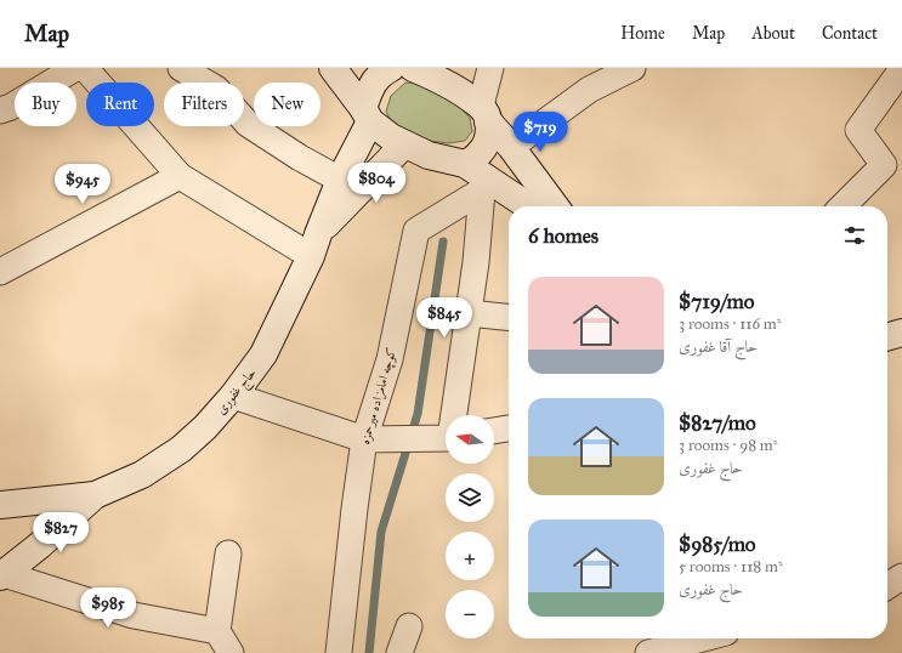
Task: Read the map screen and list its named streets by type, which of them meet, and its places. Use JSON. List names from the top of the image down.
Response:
{
  "streets": {
    "main road": ["حاج غفوری"],
    "street": ["کوچه امامزاده میرحمزه"]
  },
  "north": "left",
  "page": {
    "header": "Map",
    "nav": [
      "Home",
      "Map",
      "About",
      "Contact"
    ],
    "chip": [
      "Buy",
      "Rent",
      "Filters",
      "New"
    ],
    "price": [
      "$719",
      "$804",
      "$945",
      "$845",
      "$827",
      "$985"
    ],
    "heading": "6 homes",
    "list": [
      {
        "name": "$719/mo",
        "note": "3 rooms · 116 m² · حاج آقا غفوری"
      },
      {
        "name": "$827/mo",
        "note": "3 rooms · 98 m² · حاج غفوری"
      },
      {
        "name": "$985/mo",
        "note": "5 rooms · 118 m² · حاج غفوری"
      }
    ],
    "map_buttons": ["+", "−"]
  }
}
